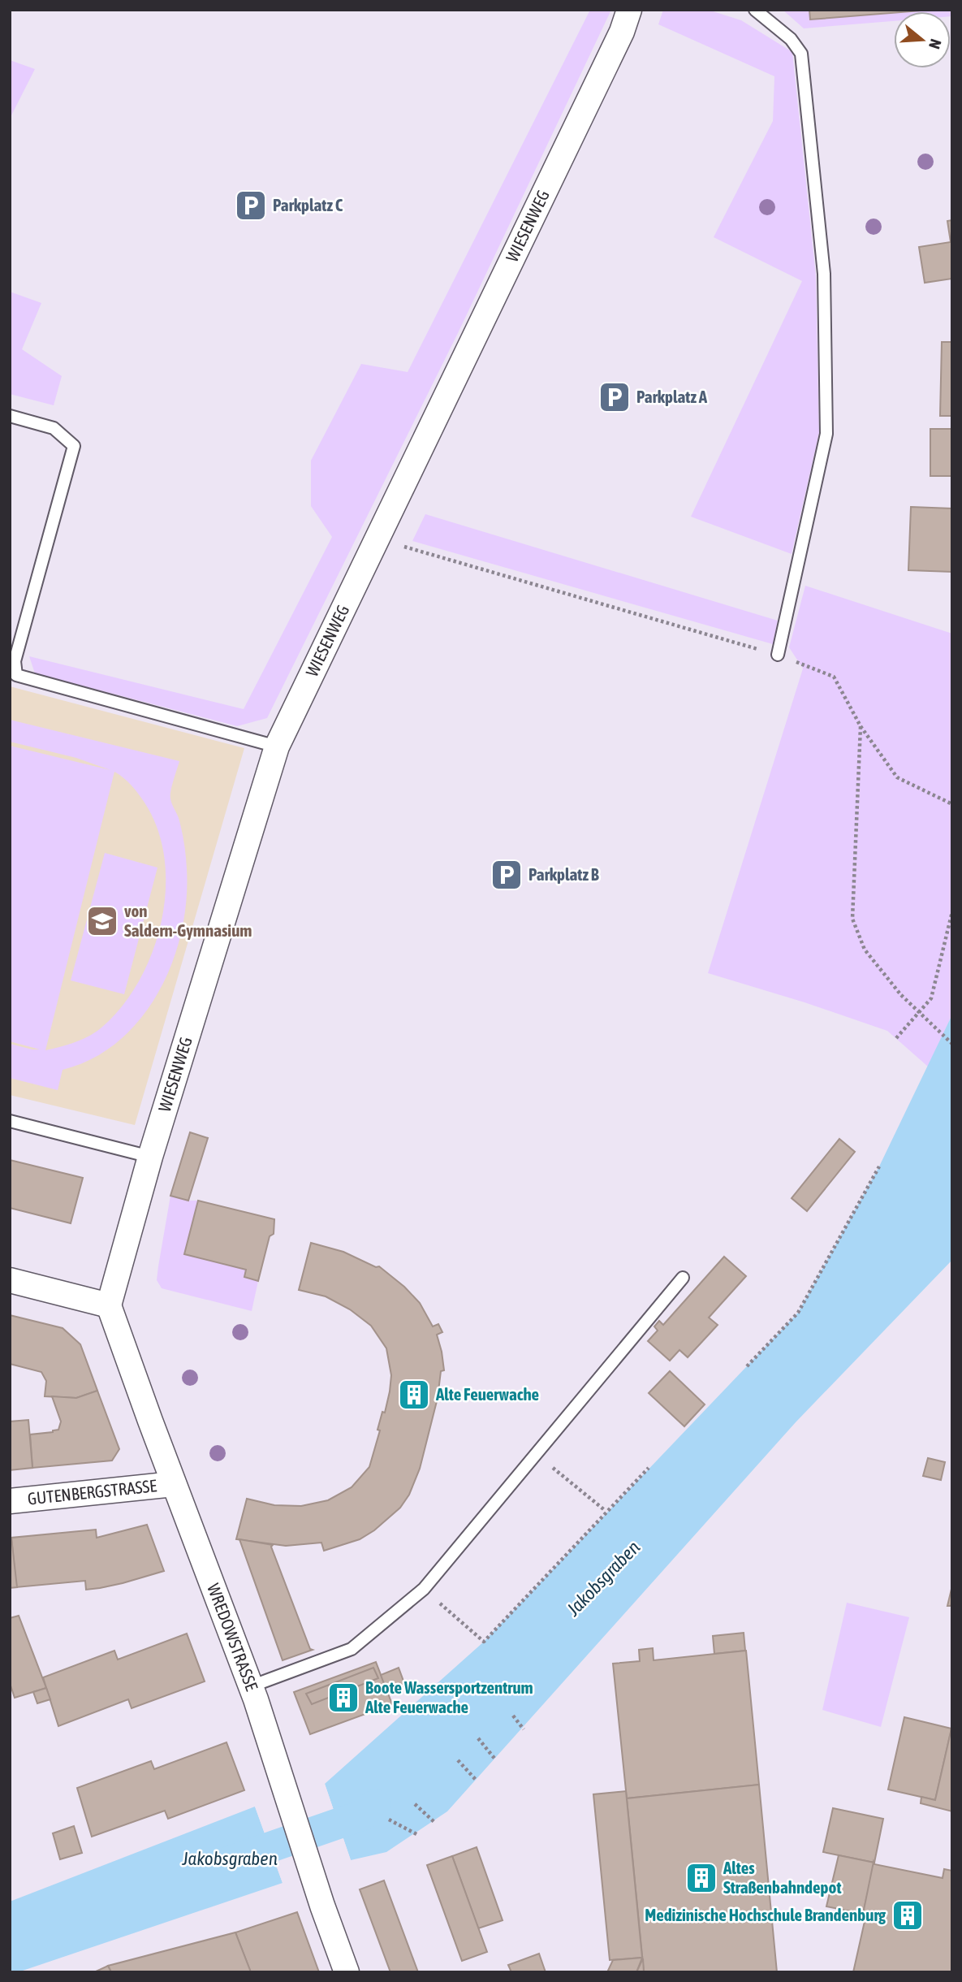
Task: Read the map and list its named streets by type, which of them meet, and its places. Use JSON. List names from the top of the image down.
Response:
{
  "streets": {
    "street": ["WIESENWEG", "GUTENBERGSTRASSE", "WREDOWSTRASSE"]
  },
  "crossings": [
    ["WIESENWEG", "WREDOWSTRASSE"],
    ["GUTENBERGSTRASSE", "WREDOWSTRASSE"]
  ],
  "water": ["Jakobsgraben"],
  "places": {
    "parking": ["Parkplatz C", "Parkplatz A", "Parkplatz B"],
    "school or university": ["von Saldern-Gymnasium"],
    "building": [
      "Alte Feuerwache",
      "Boote Wassersportzentrum Alte Feuerwache",
      "Altes Straßenbahndepot",
      "Medizinische Hochschule Brandenburg"
    ]
  },
  "north": "right"
}
